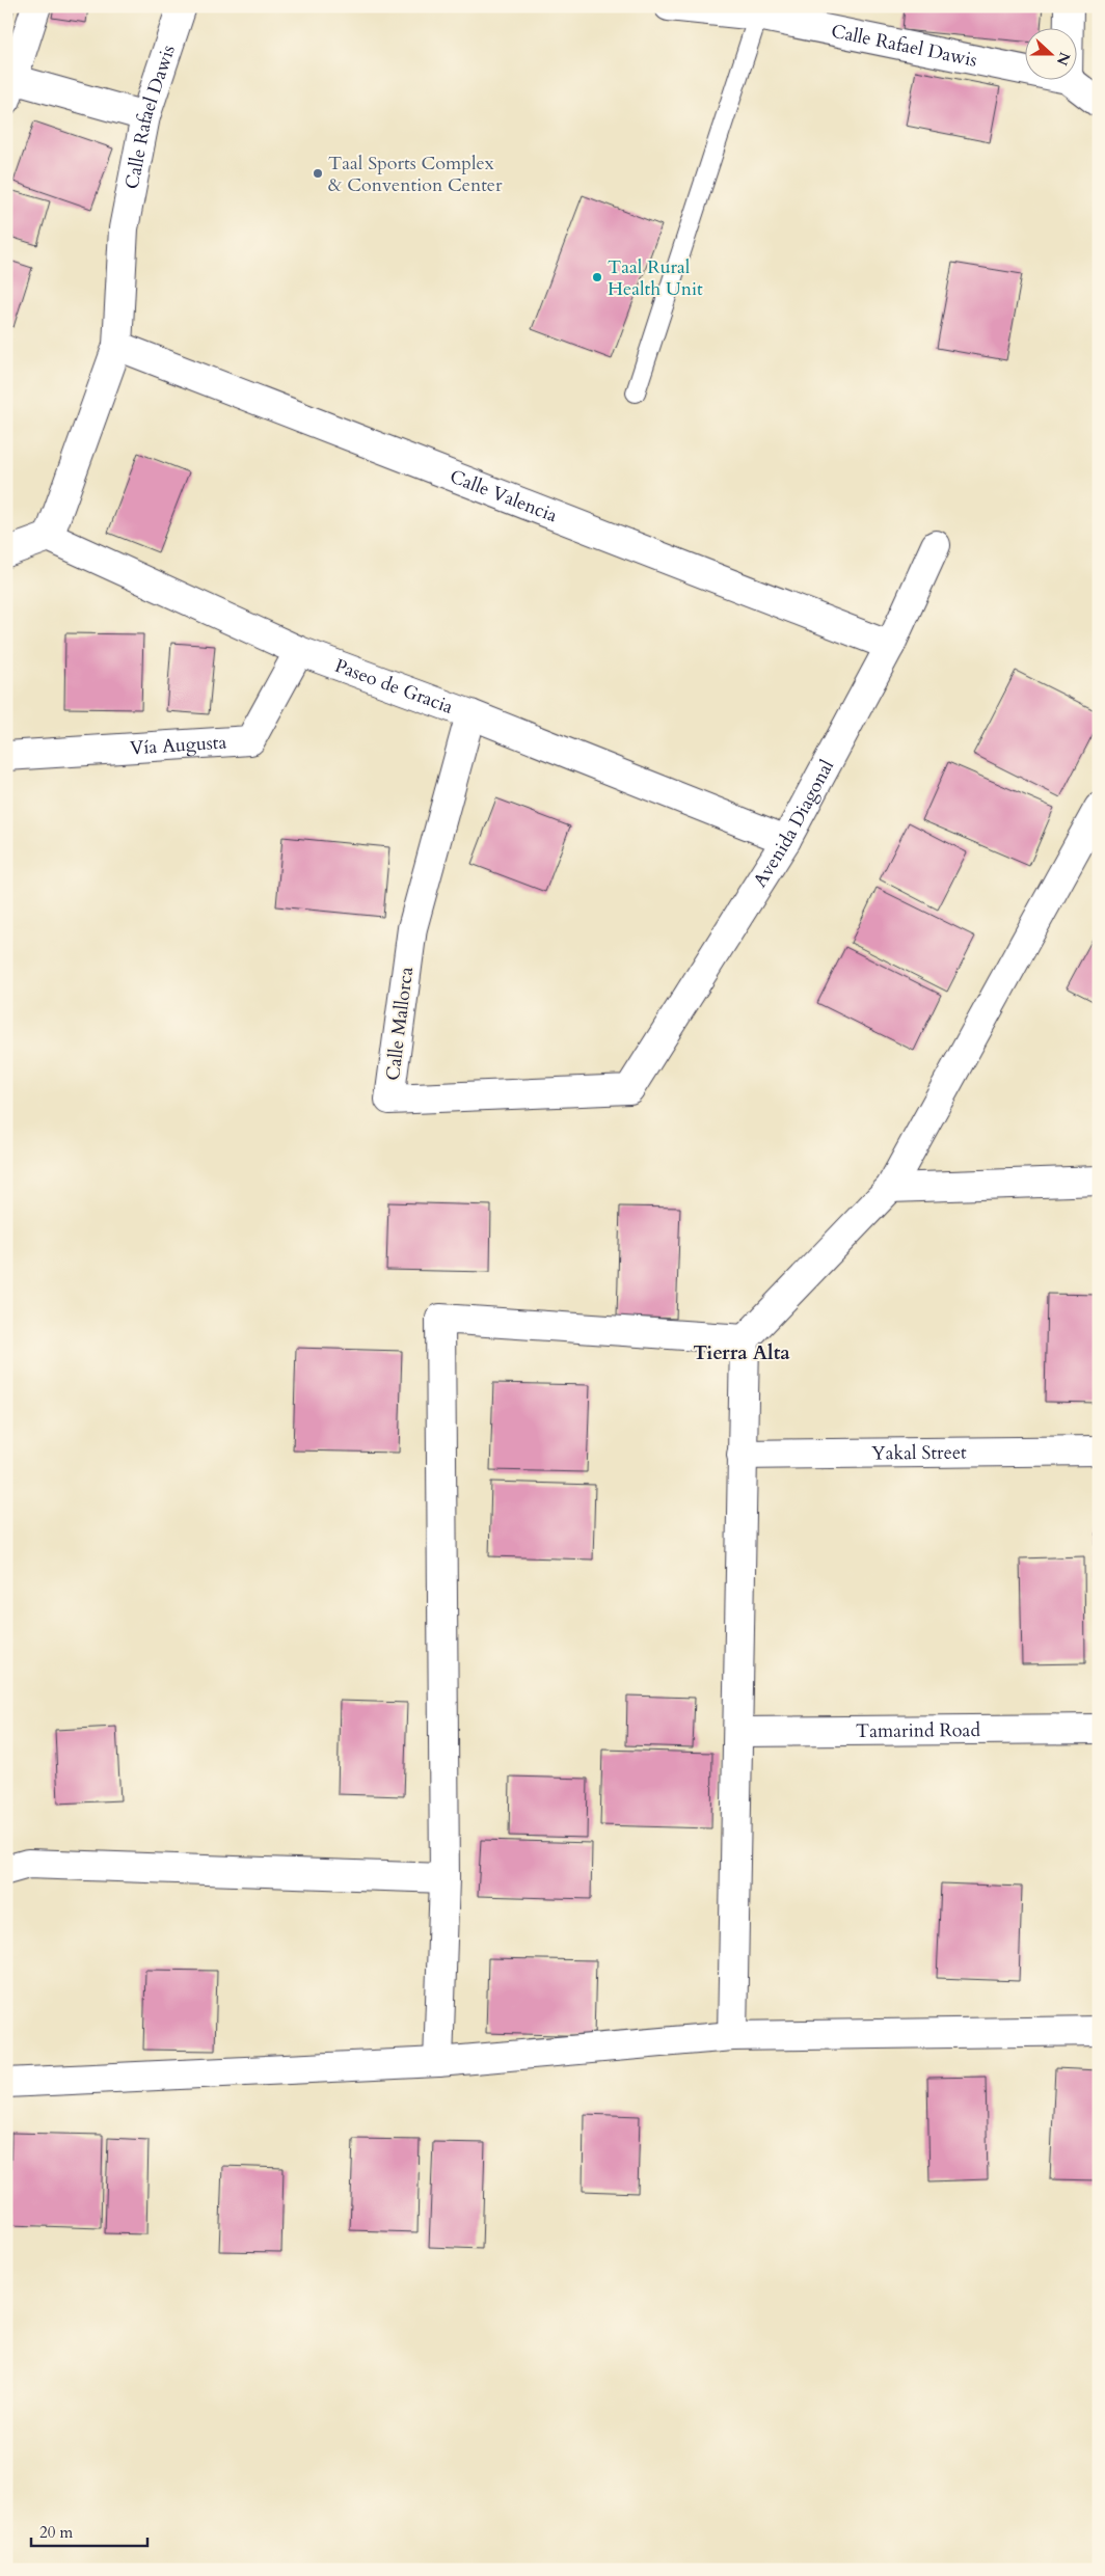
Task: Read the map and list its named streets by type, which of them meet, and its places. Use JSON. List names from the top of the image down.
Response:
{
  "streets": {
    "street": [
      "Calle Rafael Dawis",
      "Calle Valencia",
      "Paseo de Gracia",
      "Vía Augusta",
      "Avenida Diagonal",
      "Calle Mallorca",
      "Yakal Street",
      "Tamarind Road"
    ]
  },
  "crossings": [
    ["Calle Rafael Dawis", "Calle Valencia"],
    ["Calle Rafael Dawis", "Paseo de Gracia"],
    ["Calle Valencia", "Avenida Diagonal"],
    ["Paseo de Gracia", "Vía Augusta"],
    ["Paseo de Gracia", "Avenida Diagonal"],
    ["Paseo de Gracia", "Calle Mallorca"],
    ["Avenida Diagonal", "Calle Mallorca"]
  ],
  "districts": ["Tierra Alta"],
  "places": ["Taal Sports Complex & Convention Center", "Taal Rural Health Unit"],
  "scale_bar": "20 m",
  "north": "right"
}
